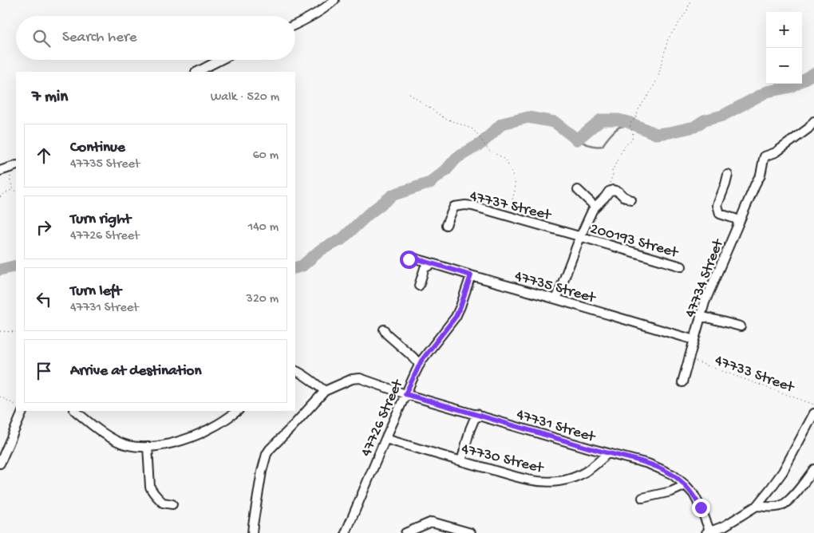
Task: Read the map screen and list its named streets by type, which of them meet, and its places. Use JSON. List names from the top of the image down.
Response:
{
  "streets": {
    "street": [
      "47737 Street",
      "200193 Street",
      "47734 Street",
      "47735 Street",
      "47726 Street",
      "47731 Street",
      "47730 Street"
    ],
    "path": ["47733 Street"]
  },
  "crossings": [
    ["47737 Street", "200193 Street"],
    ["47734 Street", "47735 Street"],
    ["47734 Street", "47733 Street"],
    ["47735 Street", "47726 Street"],
    ["47726 Street", "47731 Street"],
    ["47726 Street", "47730 Street"],
    ["47731 Street", "47730 Street"]
  ],
  "page": {
    "map_buttons": ["+", "−"],
    "search": "Search here",
    "heading": ["7 min", "Walk · 520 m"],
    "list": [
      ["Continue", "47735 Street", "60 m"],
      ["Turn right", "47726 Street", "140 m"],
      ["Turn left", "47731 Street", "320 m"],
      "Arrive at destination"
    ]
  }
}
